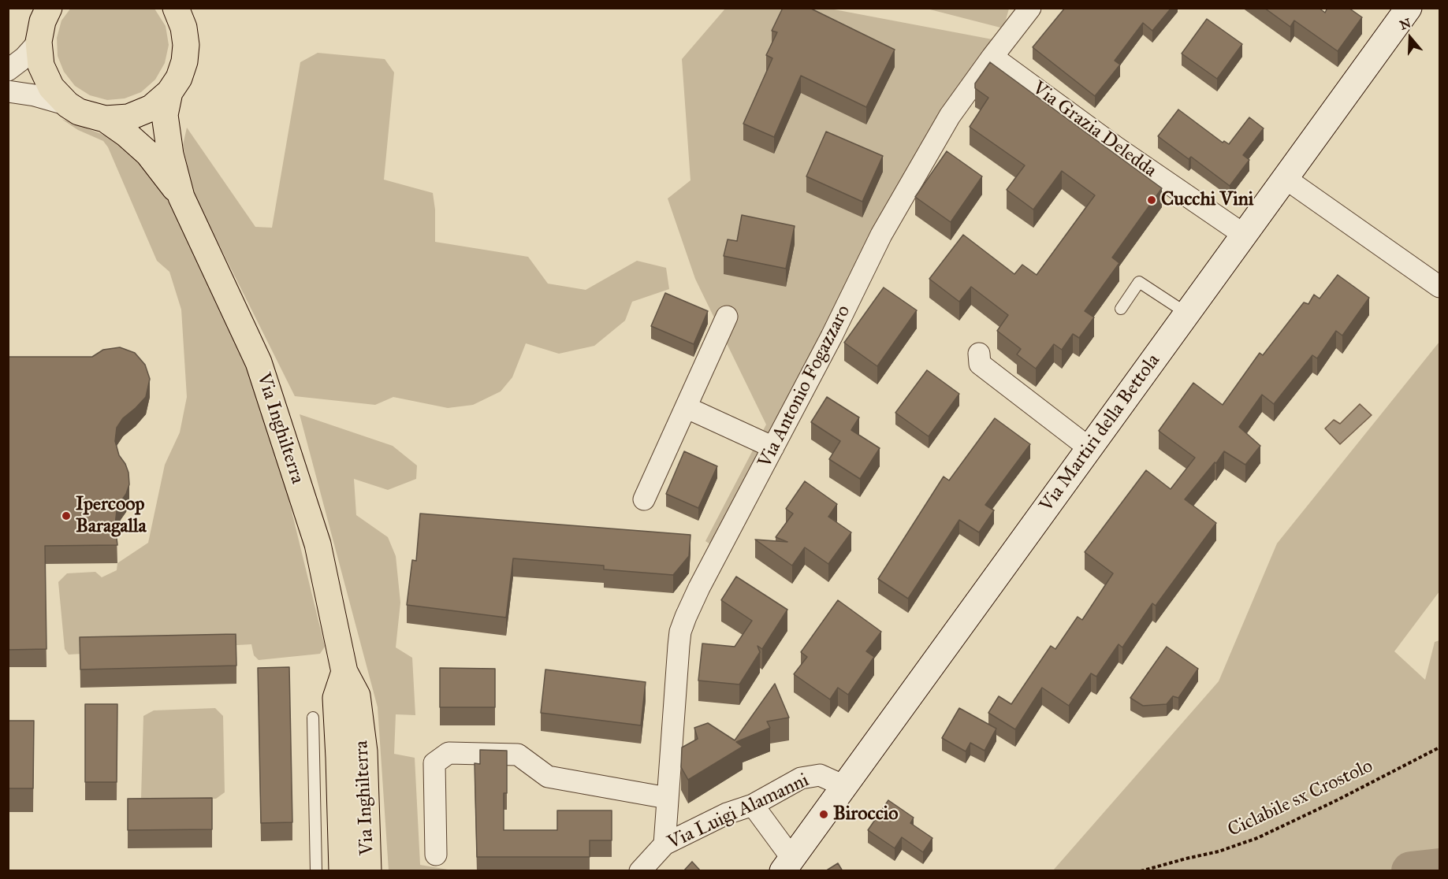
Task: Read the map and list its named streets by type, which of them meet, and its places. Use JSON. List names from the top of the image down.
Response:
{
  "streets": {
    "main road": ["Via Inghilterra", "Via Martiri della Bettola"],
    "street": ["Via Grazia Deledda", "Via Antonio Fogazzaro", "Via Luigi Alamanni"],
    "path": ["Ciclabile sx Crostolo"]
  },
  "crossings": [
    ["Via Grazia Deledda", "Via Antonio Fogazzaro"],
    ["Via Grazia Deledda", "Via Martiri della Bettola"],
    ["Via Antonio Fogazzaro", "Via Luigi Alamanni"],
    ["Via Martiri della Bettola", "Via Luigi Alamanni"]
  ],
  "places": ["Cucchi Vini", "Ipercoop Baragalla", "Biroccio"],
  "north": "top"
}
